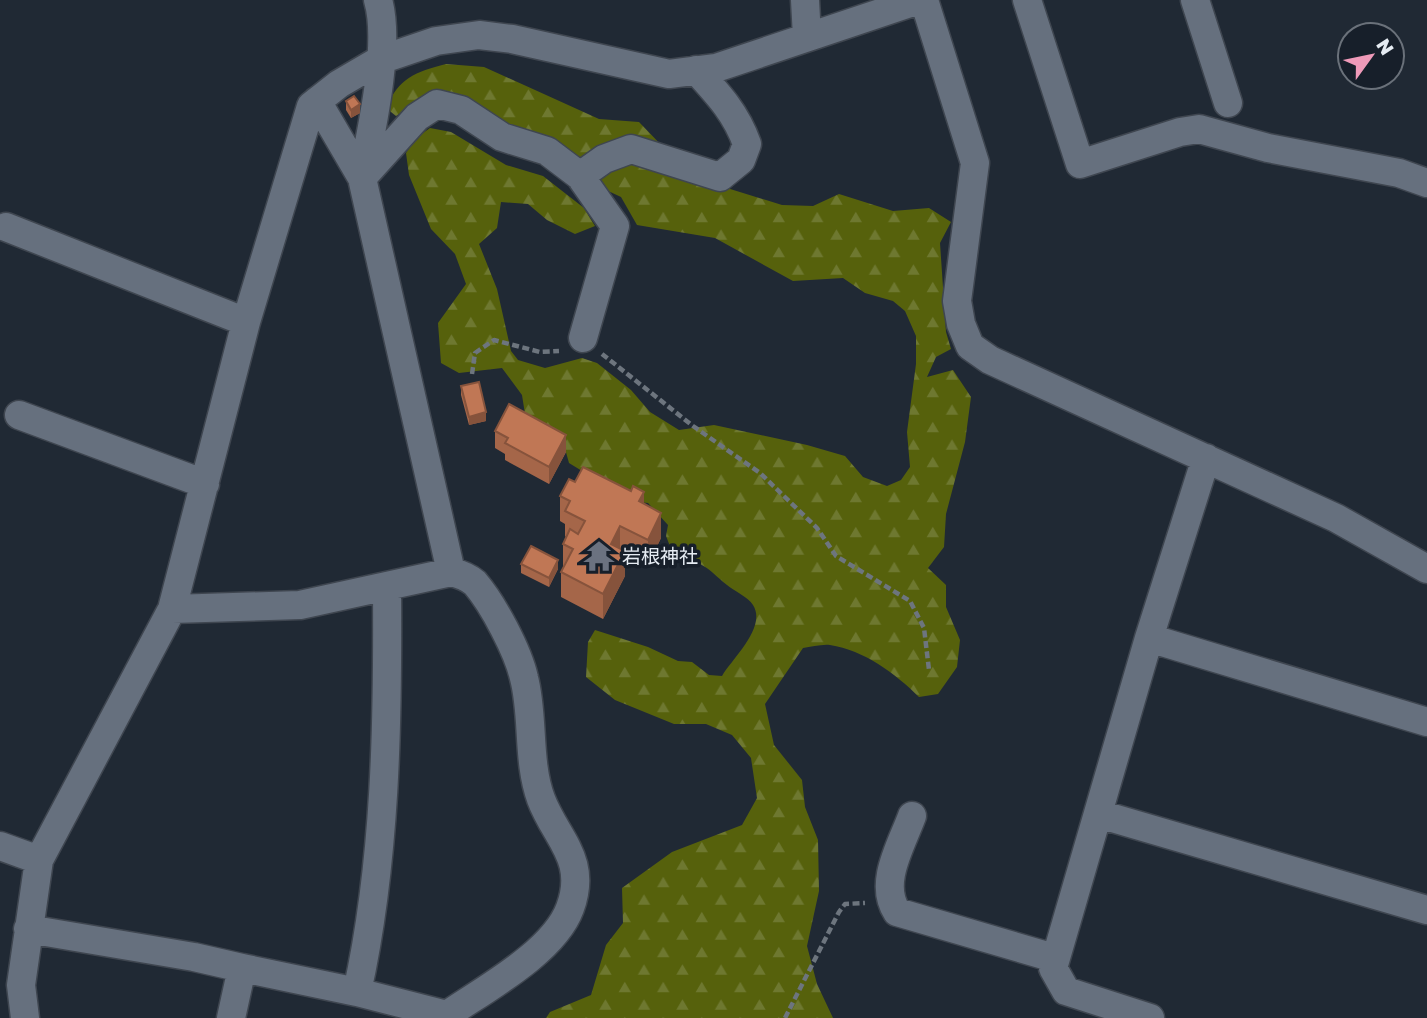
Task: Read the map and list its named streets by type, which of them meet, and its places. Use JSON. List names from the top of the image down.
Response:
{
  "places": {
    "temple": ["岩根神社"]
  },
  "north": "top right"
}
